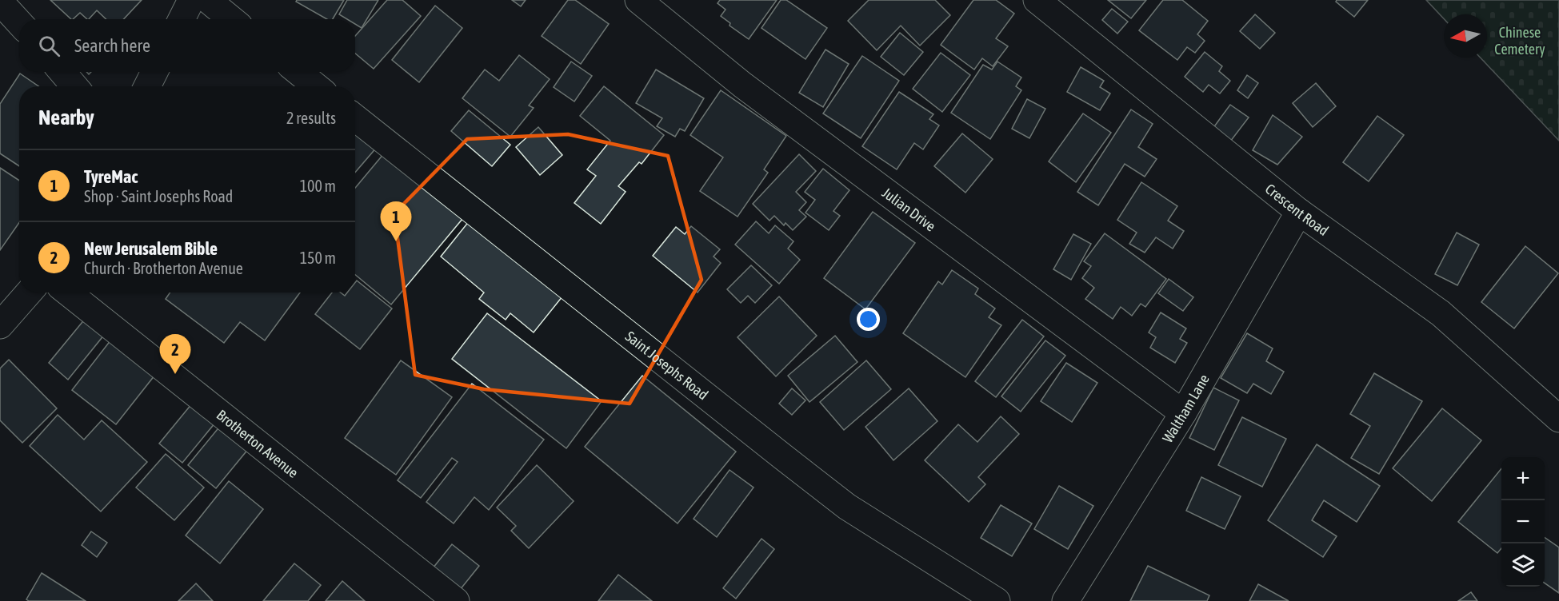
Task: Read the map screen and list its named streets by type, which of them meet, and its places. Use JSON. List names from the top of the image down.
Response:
{
  "streets": {
    "street": [
      "Julian Drive",
      "Crescent Road",
      "Saint Josephs Road",
      "Waltham Lane",
      "Brotherton Avenue"
    ]
  },
  "crossings": [
    ["Julian Drive", "Waltham Lane"],
    ["Crescent Road", "Waltham Lane"]
  ],
  "parks": ["Chinese Cemetery"],
  "north": "left",
  "page": {
    "search": "Search here",
    "heading": ["Nearby", "2 results"],
    "list": [
      {
        "mark": "1",
        "name": "TyreMac",
        "note": "Shop · Saint Josephs Road",
        "value": "100 m"
      },
      {
        "mark": "2",
        "name": "New Jerusalem Bible",
        "note": "Church · Brotherton Avenue",
        "value": "150 m"
      }
    ],
    "pins": ["1", "2"],
    "map_buttons": ["+", "−"]
  }
}
